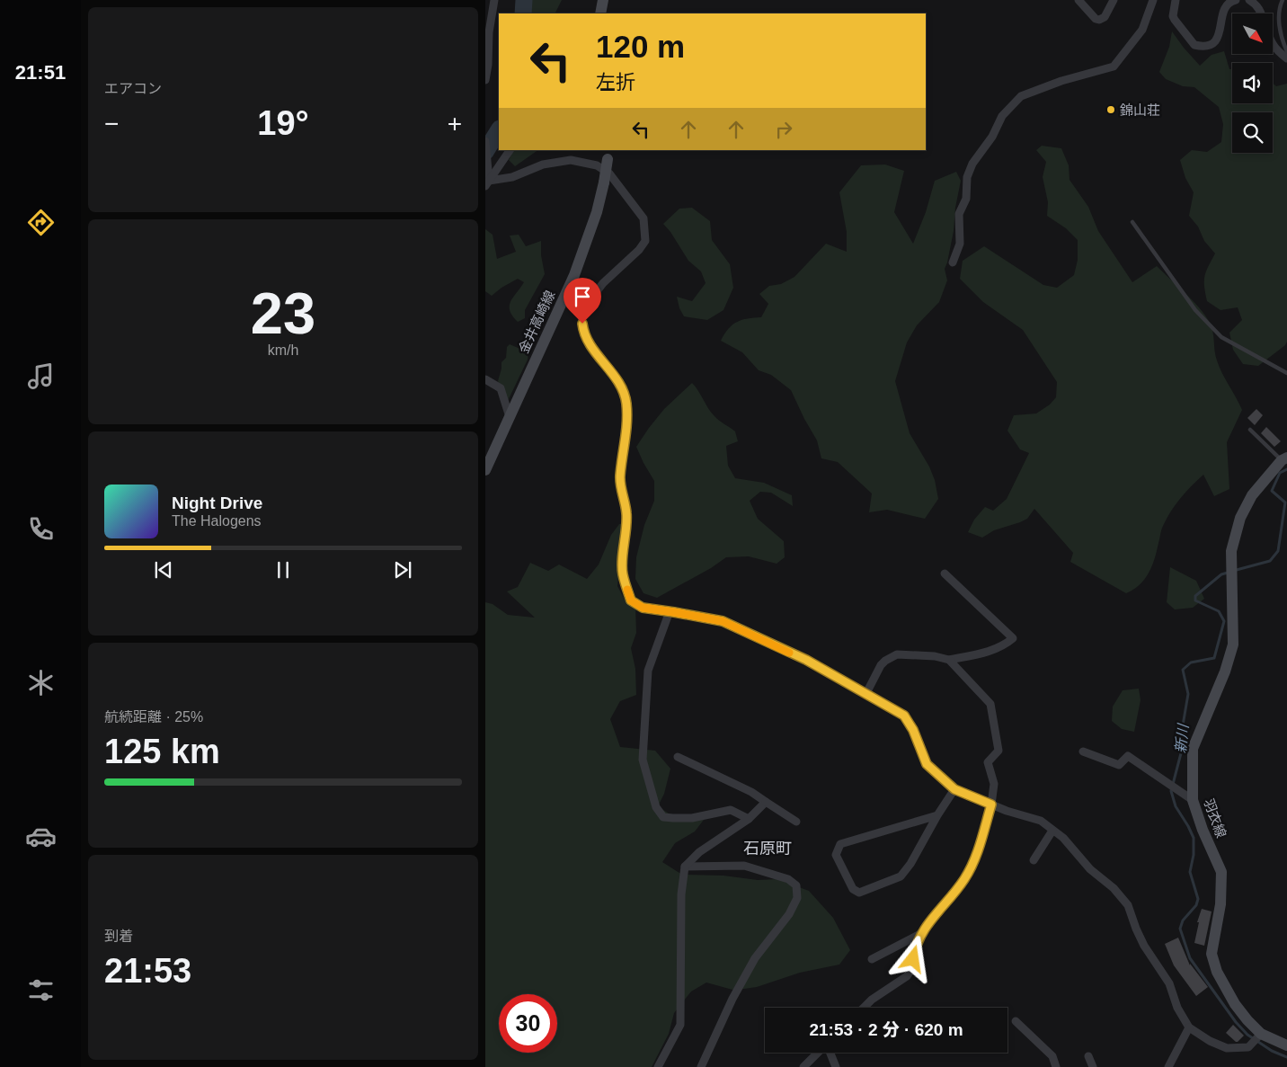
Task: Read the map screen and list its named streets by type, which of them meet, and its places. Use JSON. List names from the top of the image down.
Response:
{
  "streets": {
    "street": ["金井高崎線", "羽衣線"]
  },
  "districts": ["石原町"],
  "water": ["新川"],
  "places": ["錦山荘"],
  "north": "bottom right",
  "page": {
    "tabs": "21:51",
    "tile": [
      "エアコン",
      ["23", "km/h"],
      ["航続距離 · 25%", "125 km"],
      ["到着", "21:53"]
    ],
    "turn": ["120 m", "左折"],
    "heat": ["−", "19°", "+"],
    "song": ["Night Drive", "The Halogens"],
    "limit": "30",
    "trip": "21:53 · 2 分 · 620 m"
  }
}
